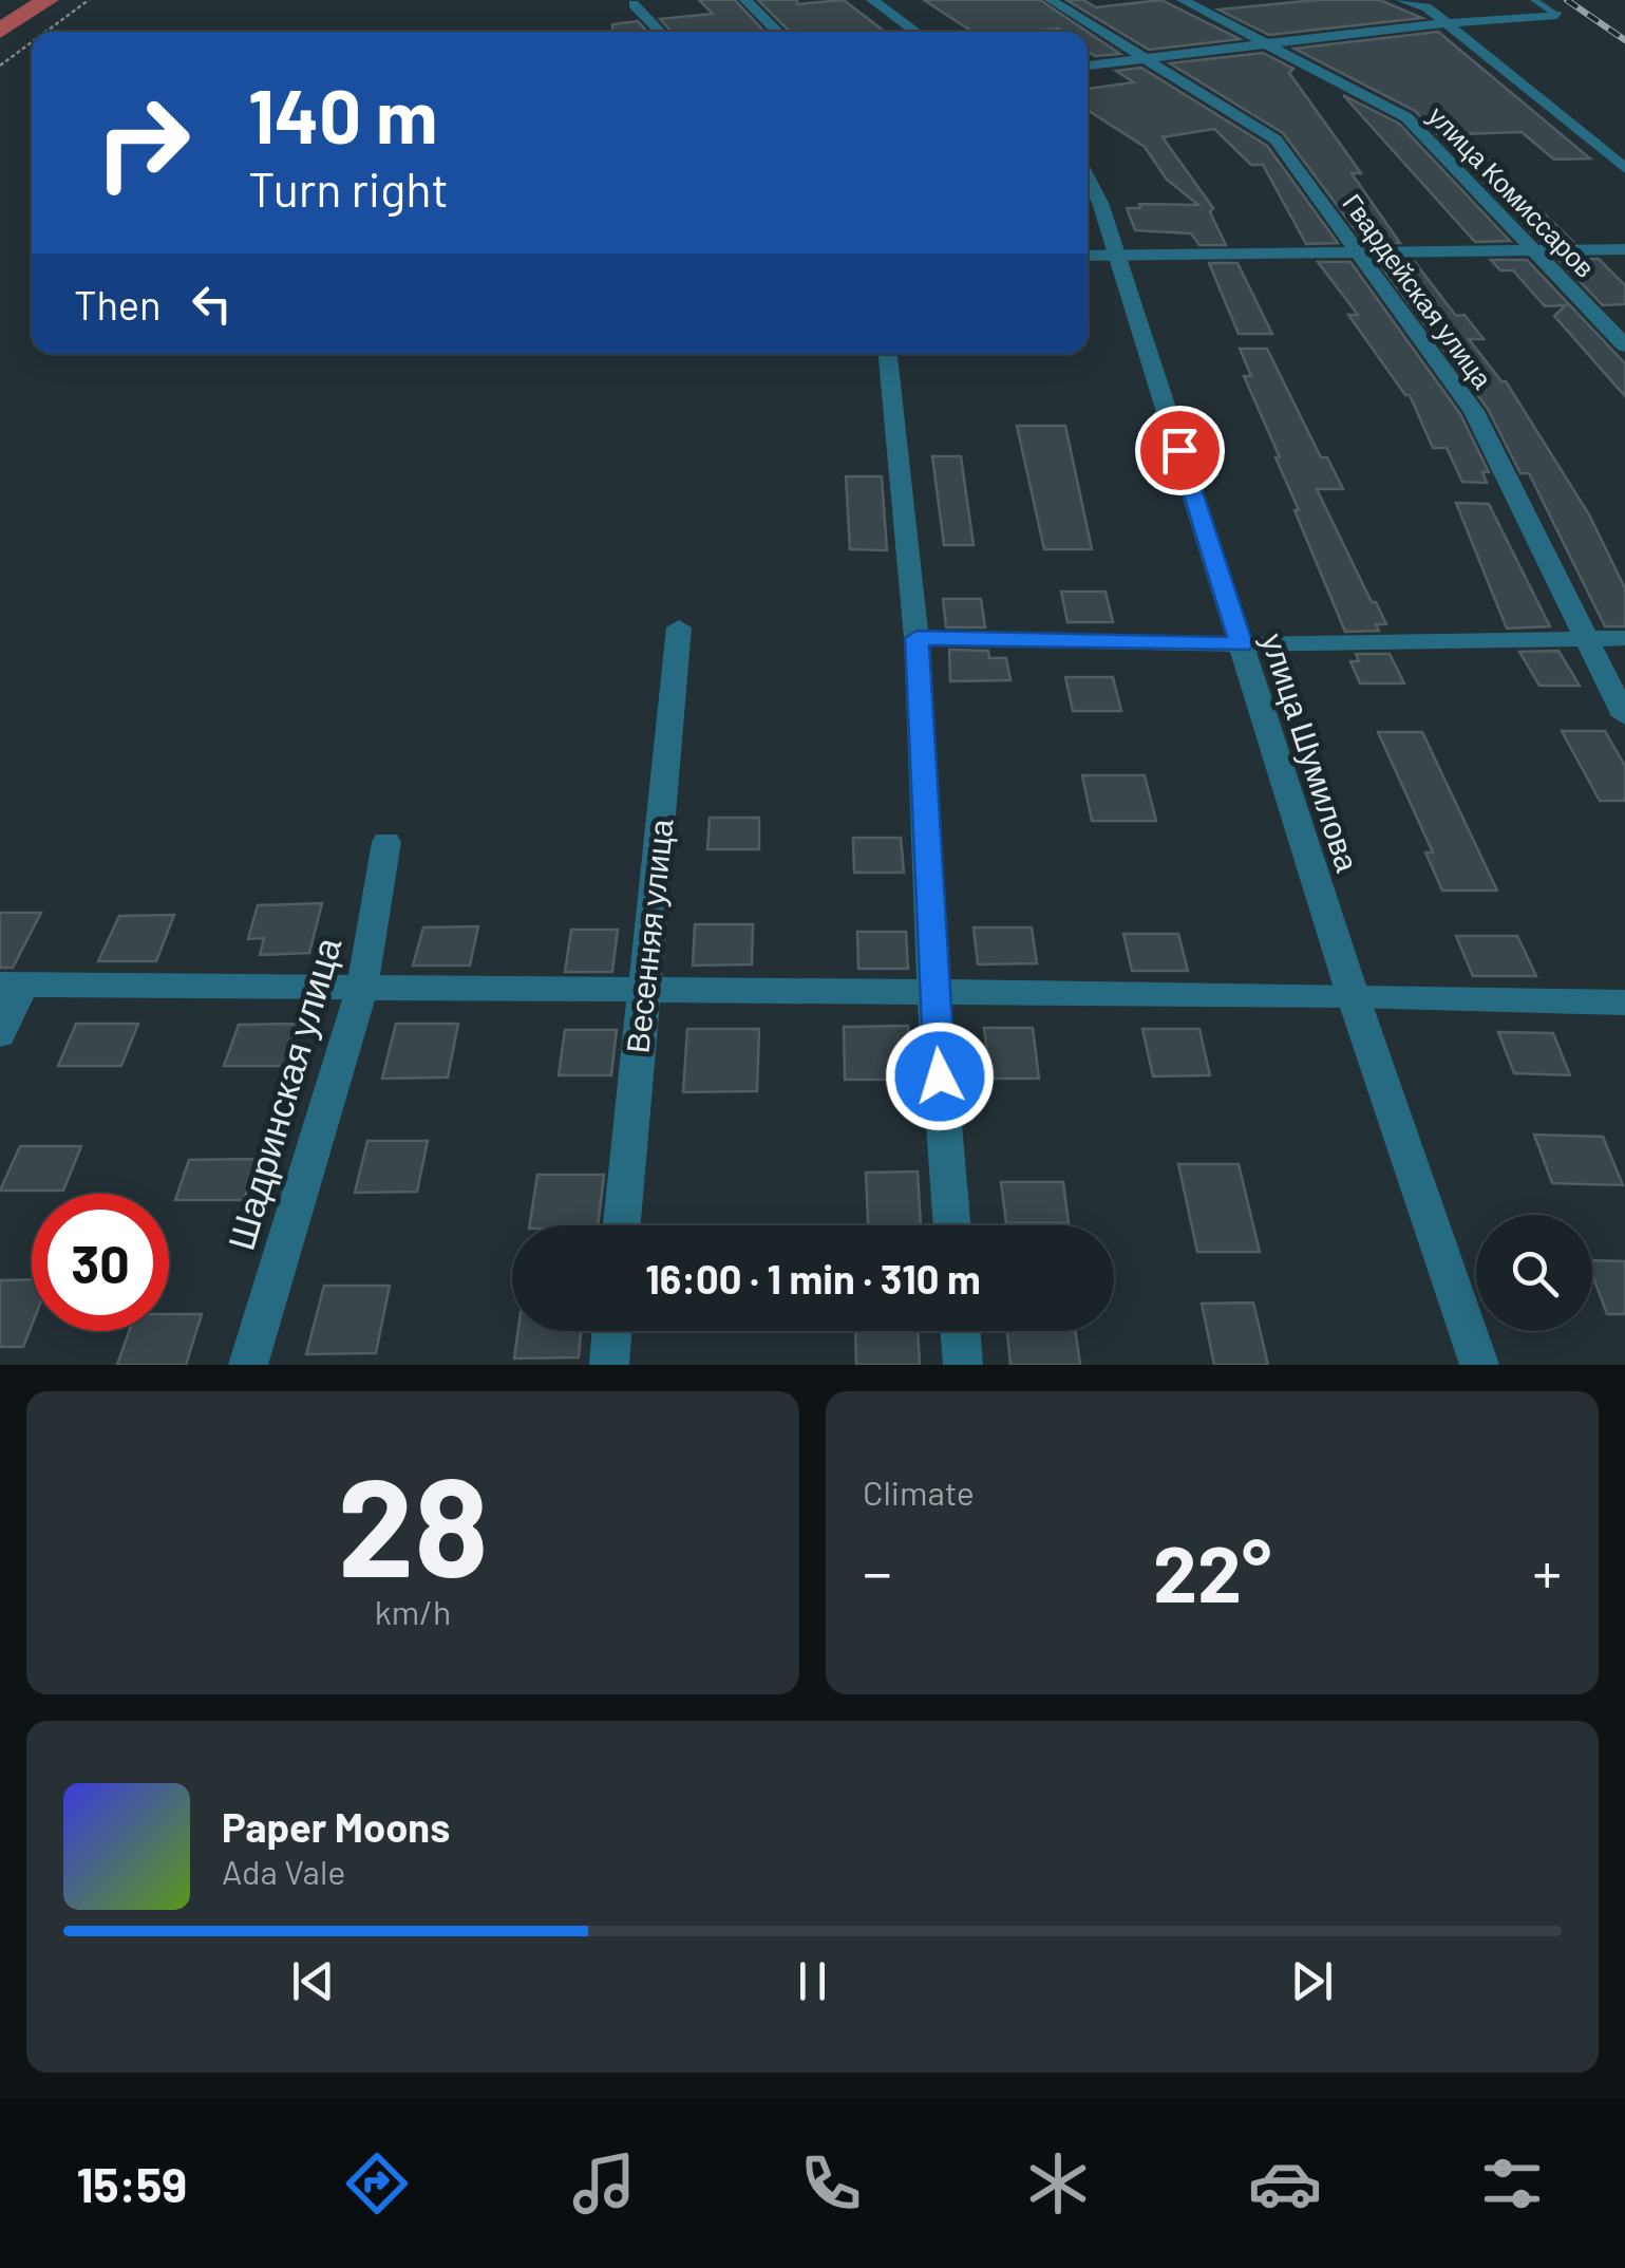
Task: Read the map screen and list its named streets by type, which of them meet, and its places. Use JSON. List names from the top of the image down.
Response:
{
  "streets": {
    "street": [
      "улица Комиссаров",
      "Гвардейская улица",
      "улица Шумилова",
      "Весенняя улица",
      "Шадринская улица"
    ]
  },
  "page": {
    "turn": ["140 m", "Turn right"],
    "then": "Then",
    "limit": "30",
    "trip": "16:00 · 1 min · 310 m",
    "tile": [
      ["28", "km/h"],
      "Climate"
    ],
    "heat": ["−", "22°", "+"],
    "song": ["Paper Moons", "Ada Vale"],
    "tabs": "15:59"
  }
}
